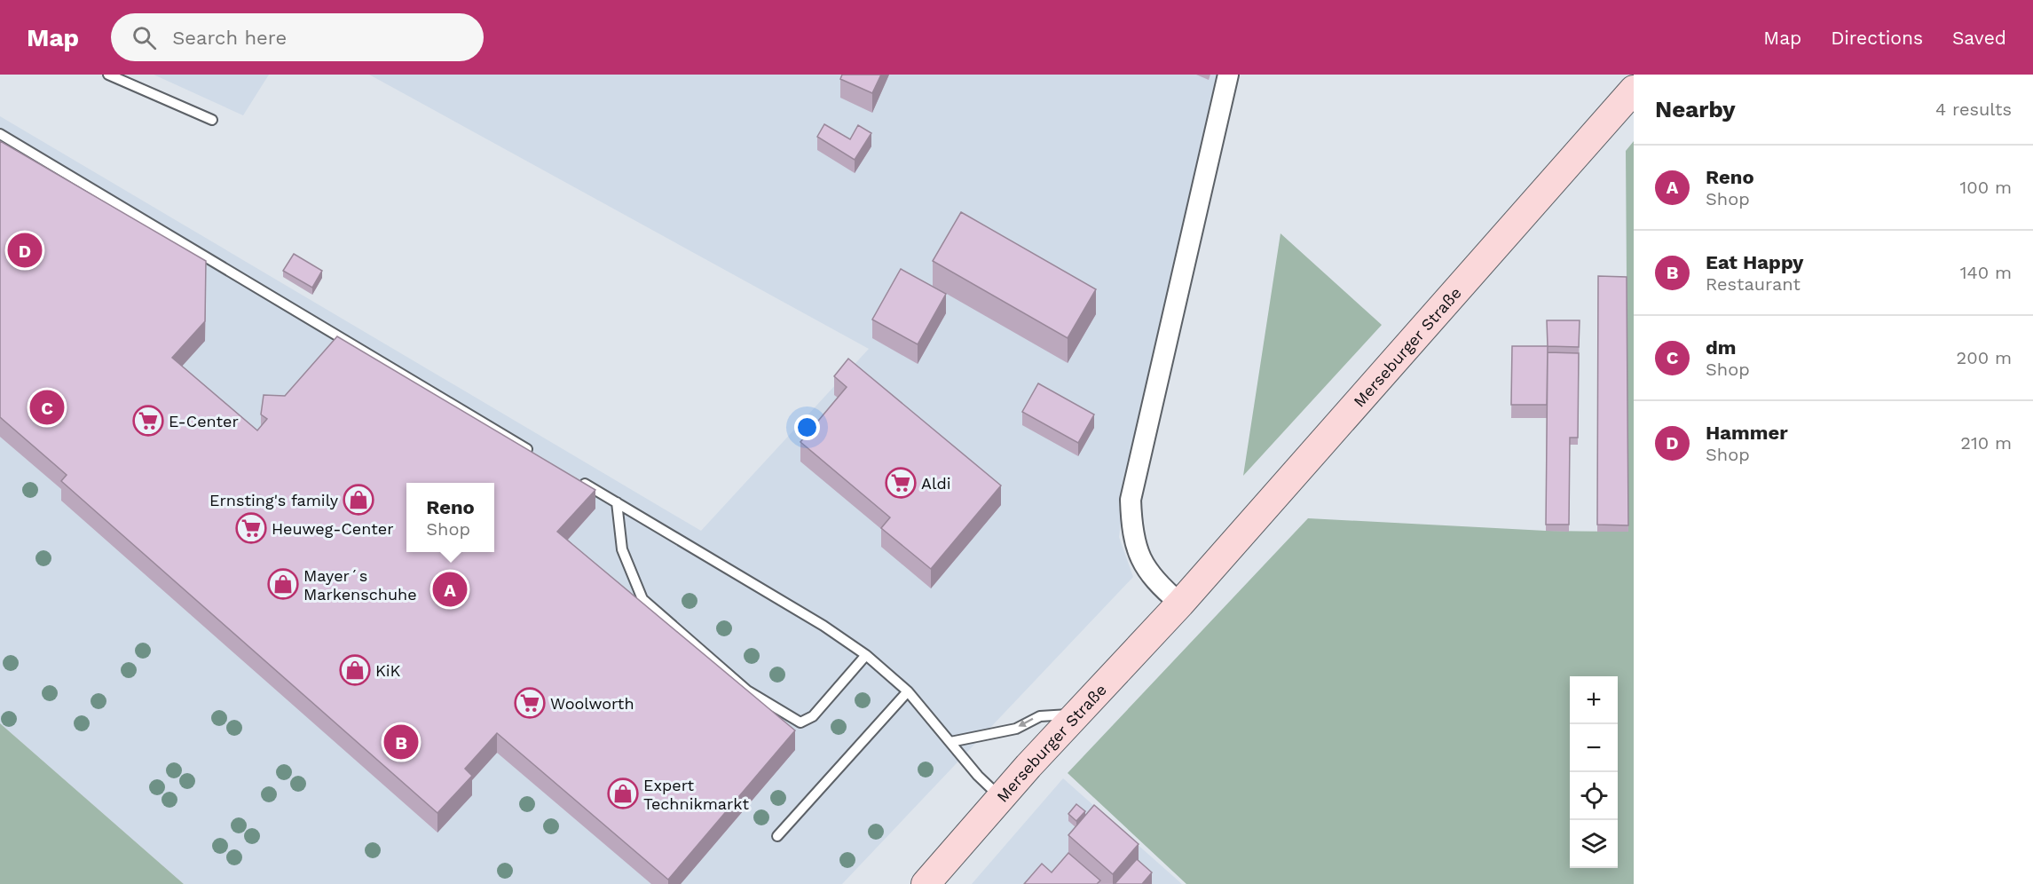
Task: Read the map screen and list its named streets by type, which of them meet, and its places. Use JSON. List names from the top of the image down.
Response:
{
  "streets": {
    "main road": ["Merseburger Straße"]
  },
  "places": {
    "supermarket": [
      "E-Center",
      "Aldi",
      "Heuweg-Center",
      "Woolworth"
    ],
    "shop": [
      "Ernsting's family",
      "Mayer´s Markenschuhe",
      "KiK",
      "Expert Technikmarkt"
    ]
  },
  "page": {
    "header": "Map",
    "search": "Search here",
    "nav": ["Map", "Directions", "Saved"],
    "heading": ["Nearby", "4 results"],
    "list": [
      {
        "mark": "A",
        "name": "Reno",
        "note": "Shop",
        "value": "100 m"
      },
      {
        "mark": "B",
        "name": "Eat Happy",
        "note": "Restaurant",
        "value": "140 m"
      },
      {
        "mark": "C",
        "name": "dm",
        "note": "Shop",
        "value": "200 m"
      },
      {
        "mark": "D",
        "name": "Hammer",
        "note": "Shop",
        "value": "210 m"
      }
    ],
    "pins": [
      "D",
      "C",
      "A",
      "B"
    ],
    "popup": ["Reno", "Shop"],
    "map_buttons": ["+", "−"]
  }
}
